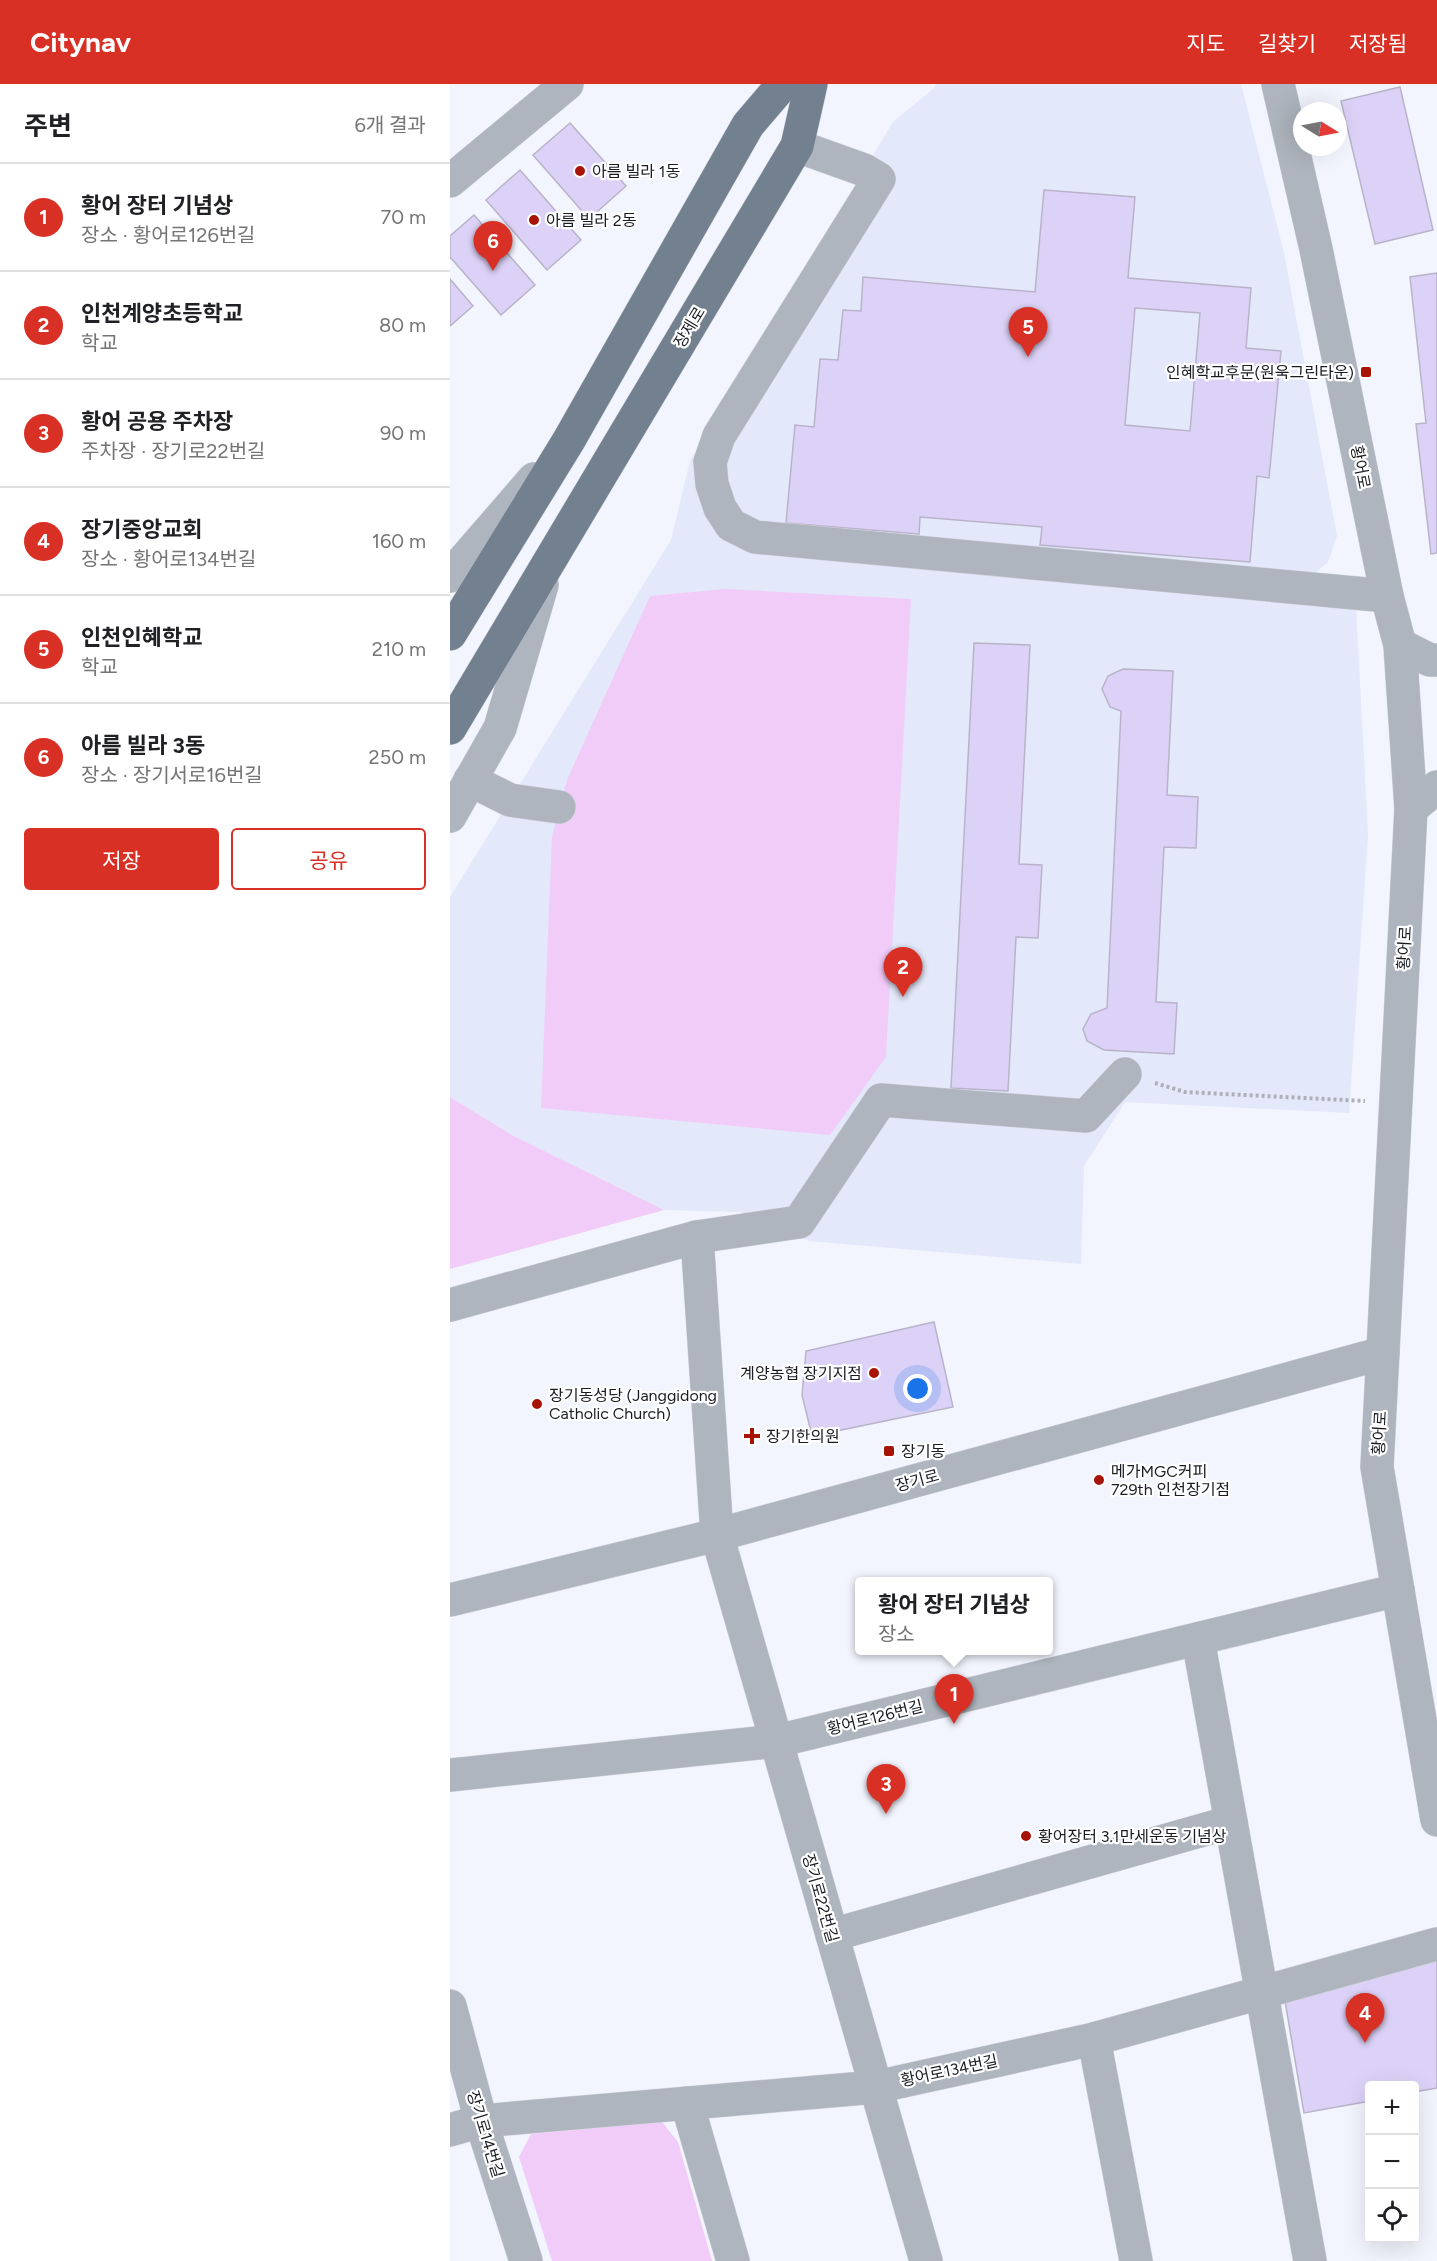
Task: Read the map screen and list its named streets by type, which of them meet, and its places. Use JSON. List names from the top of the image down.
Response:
{
  "streets": {
    "main road": ["장제로"],
    "street": [
      "황어로",
      "장기로",
      "황어로126번길",
      "장기로22번길",
      "황어로134번길",
      "장기로14번길"
    ]
  },
  "crossings": [
    ["황어로", "장기로"],
    ["황어로", "황어로126번길"],
    ["장기로", "장기로22번길"],
    ["황어로126번길", "장기로22번길"],
    ["장기로22번길", "황어로134번길"],
    ["황어로134번길", "장기로14번길"]
  ],
  "places": {
    "other": [
      "아름 빌라 1동",
      "아름 빌라 2동",
      "계양농협 장기지점",
      "장기동성당 (Janggidong Catholic Church)",
      "메가MGC커피 729th 인천장기점",
      "황어장터 3.1만세운동 기념상"
    ],
    "transit": ["인혜학교후문(원욱그린타운)", "장기동"],
    "health": ["장기한의원"]
  },
  "north": "right",
  "page": {
    "header": "Citynav",
    "nav": ["지도", "길찾기", "저장됨"],
    "heading": ["주변", "6개 결과"],
    "list": [
      {
        "mark": "1",
        "name": "황어 장터 기념상",
        "note": "장소 · 황어로126번길",
        "value": "70 m"
      },
      {
        "mark": "2",
        "name": "인천계양초등학교",
        "note": "학교",
        "value": "80 m"
      },
      {
        "mark": "3",
        "name": "황어 공용 주차장",
        "note": "주차장 · 장기로22번길",
        "value": "90 m"
      },
      {
        "mark": "4",
        "name": "장기중앙교회",
        "note": "장소 · 황어로134번길",
        "value": "160 m"
      },
      {
        "mark": "5",
        "name": "인천인혜학교",
        "note": "학교",
        "value": "210 m"
      },
      {
        "mark": "6",
        "name": "아름 빌라 3동",
        "note": "장소 · 장기서로16번길",
        "value": "250 m"
      }
    ],
    "pins": [
      "6",
      "5",
      "2",
      "1",
      "3",
      "4"
    ],
    "buttons": ["저장", "공유"],
    "popup": ["황어 장터 기념상", "장소"],
    "map_buttons": ["+", "−"]
  }
}
